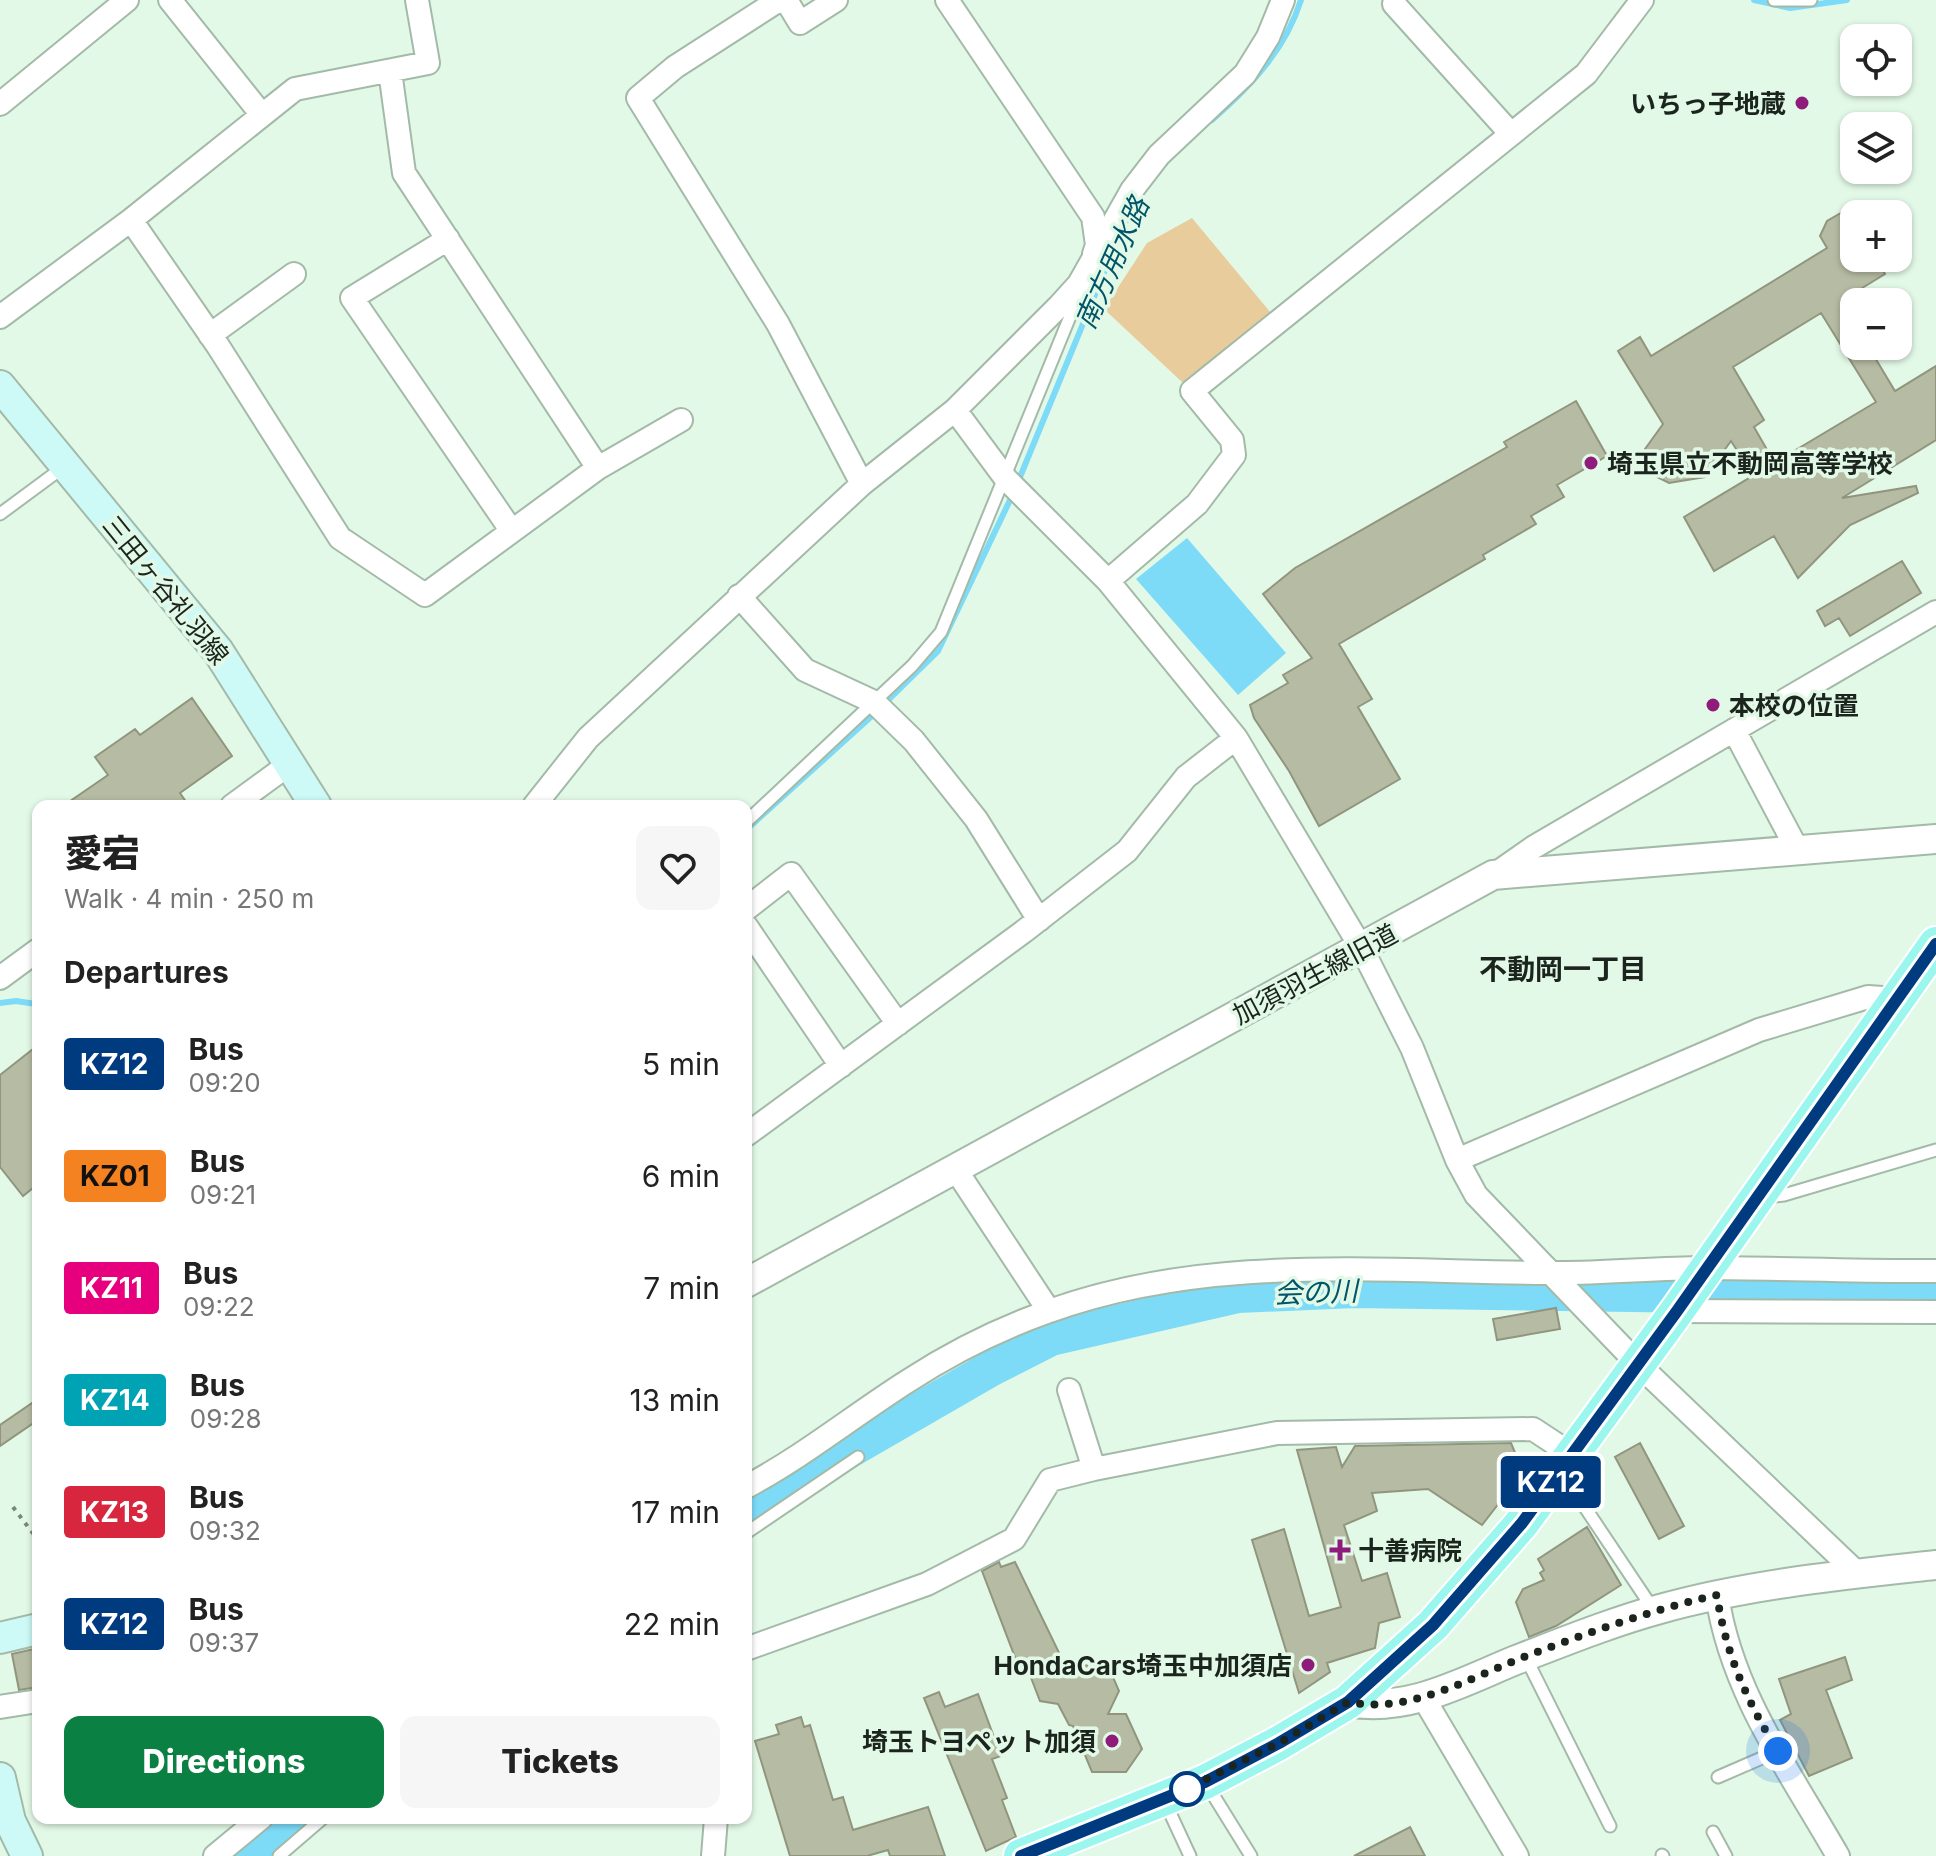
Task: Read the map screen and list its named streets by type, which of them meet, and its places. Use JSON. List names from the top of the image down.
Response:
{
  "streets": {
    "main road": ["三田ヶ谷礼羽線"],
    "street": ["加須羽生線旧道"]
  },
  "districts": ["不動岡一丁目"],
  "water": ["南方用水路", "会の川"],
  "places": {
    "other": [
      "いちっ子地蔵",
      "埼玉県立不動岡高等学校",
      "本校の位置",
      "HondaCars埼玉中加須店",
      "埼玉トヨペット加須"
    ],
    "health": ["十善病院"]
  },
  "lines": ["bus line KZ12"],
  "page": {
    "on_map": "KZ12",
    "map_buttons": ["+", "−"],
    "heading": [
      ["愛宕", "Walk · 4 min · 250 m"],
      "Departures"
    ],
    "list": [
      {
        "mark": "KZ12",
        "name": "Bus",
        "note": "09:20",
        "value": "5 min"
      },
      {
        "mark": "KZ01",
        "name": "Bus",
        "note": "09:21",
        "value": "6 min"
      },
      {
        "mark": "KZ11",
        "name": "Bus",
        "note": "09:22",
        "value": "7 min"
      },
      {
        "mark": "KZ14",
        "name": "Bus",
        "note": "09:28",
        "value": "13 min"
      },
      {
        "mark": "KZ13",
        "name": "Bus",
        "note": "09:32",
        "value": "17 min"
      },
      {
        "mark": "KZ12",
        "name": "Bus",
        "note": "09:37",
        "value": "22 min"
      }
    ],
    "buttons": ["Directions", "Tickets"]
  }
}
